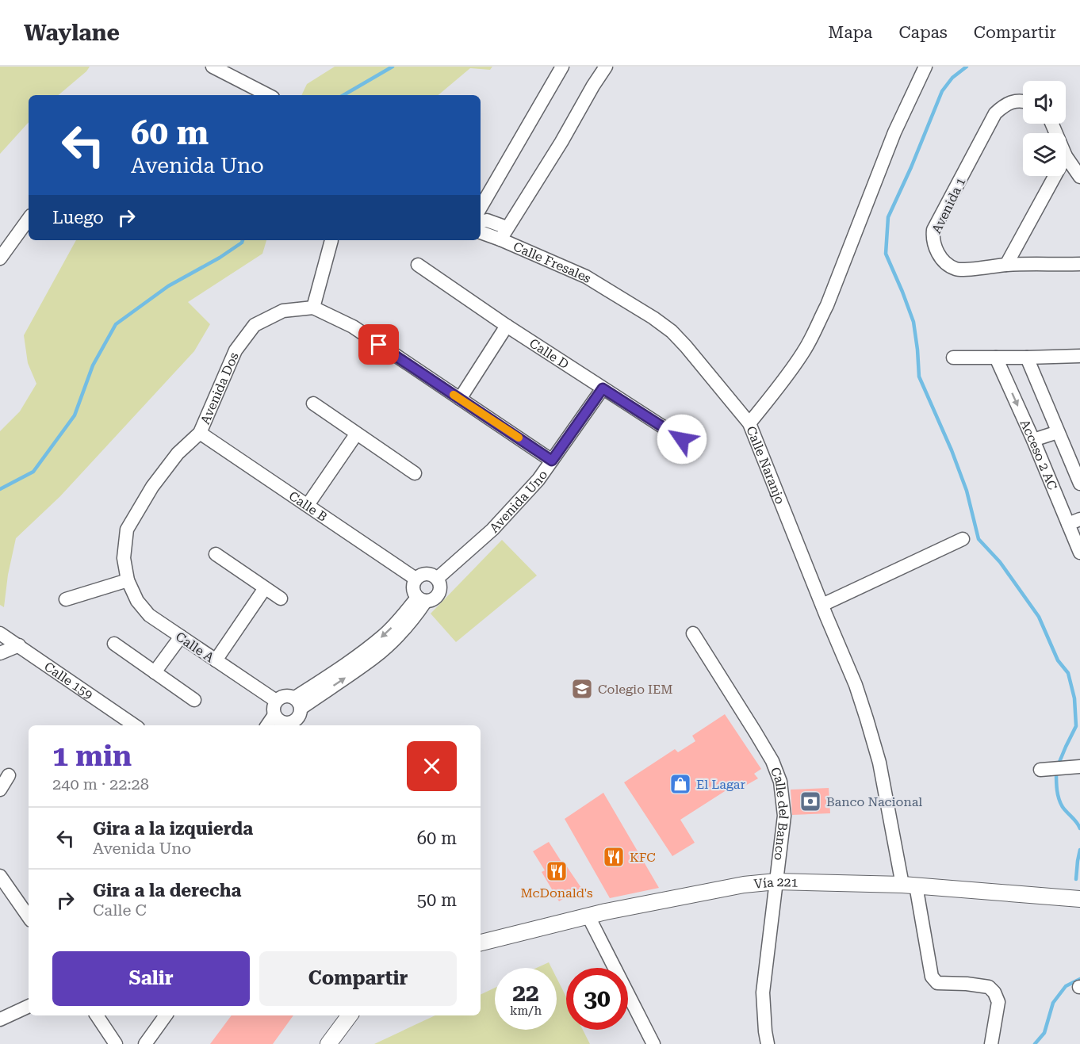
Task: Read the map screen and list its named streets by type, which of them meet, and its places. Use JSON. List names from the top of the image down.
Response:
{
  "streets": {
    "main road": ["Vía 221"],
    "street": [
      "Avenida 1",
      "Calle Fresales",
      "Calle D",
      "Avenida Dos",
      "Acceso 2 AC",
      "Calle Naranjo",
      "Avenida Uno",
      "Calle B",
      "Calle A",
      "Calle 159",
      "Calle del Banco"
    ]
  },
  "crossings": [
    ["Calle Fresales", "Calle Naranjo"],
    ["Calle D", "Avenida Uno"],
    ["Avenida Dos", "Calle B"],
    ["Avenida Dos", "Calle A"],
    ["Calle Naranjo", "Vía 221"],
    ["Avenida Uno", "Calle B"],
    ["Calle del Banco", "Vía 221"]
  ],
  "places": {
    "school or university": ["Colegio IEM"],
    "shop": ["El Lagar"],
    "bank": ["Banco Nacional"],
    "restaurant": ["KFC", "McDonald's"]
  },
  "page": {
    "header": "Waylane",
    "nav": ["Mapa", "Capas", "Compartir"],
    "turn": ["60 m", "Avenida Uno"],
    "then": "Luego",
    "heading": ["1 min", "240 m · 22:28"],
    "list": [
      {
        "name": "Gira a la izquierda",
        "note": "Avenida Uno",
        "value": "60 m"
      },
      {
        "name": "Gira a la derecha",
        "note": "Calle C",
        "value": "50 m"
      }
    ],
    "buttons": ["Salir", "Compartir"],
    "speed": "22 km/h",
    "limit": "30"
  }
}
